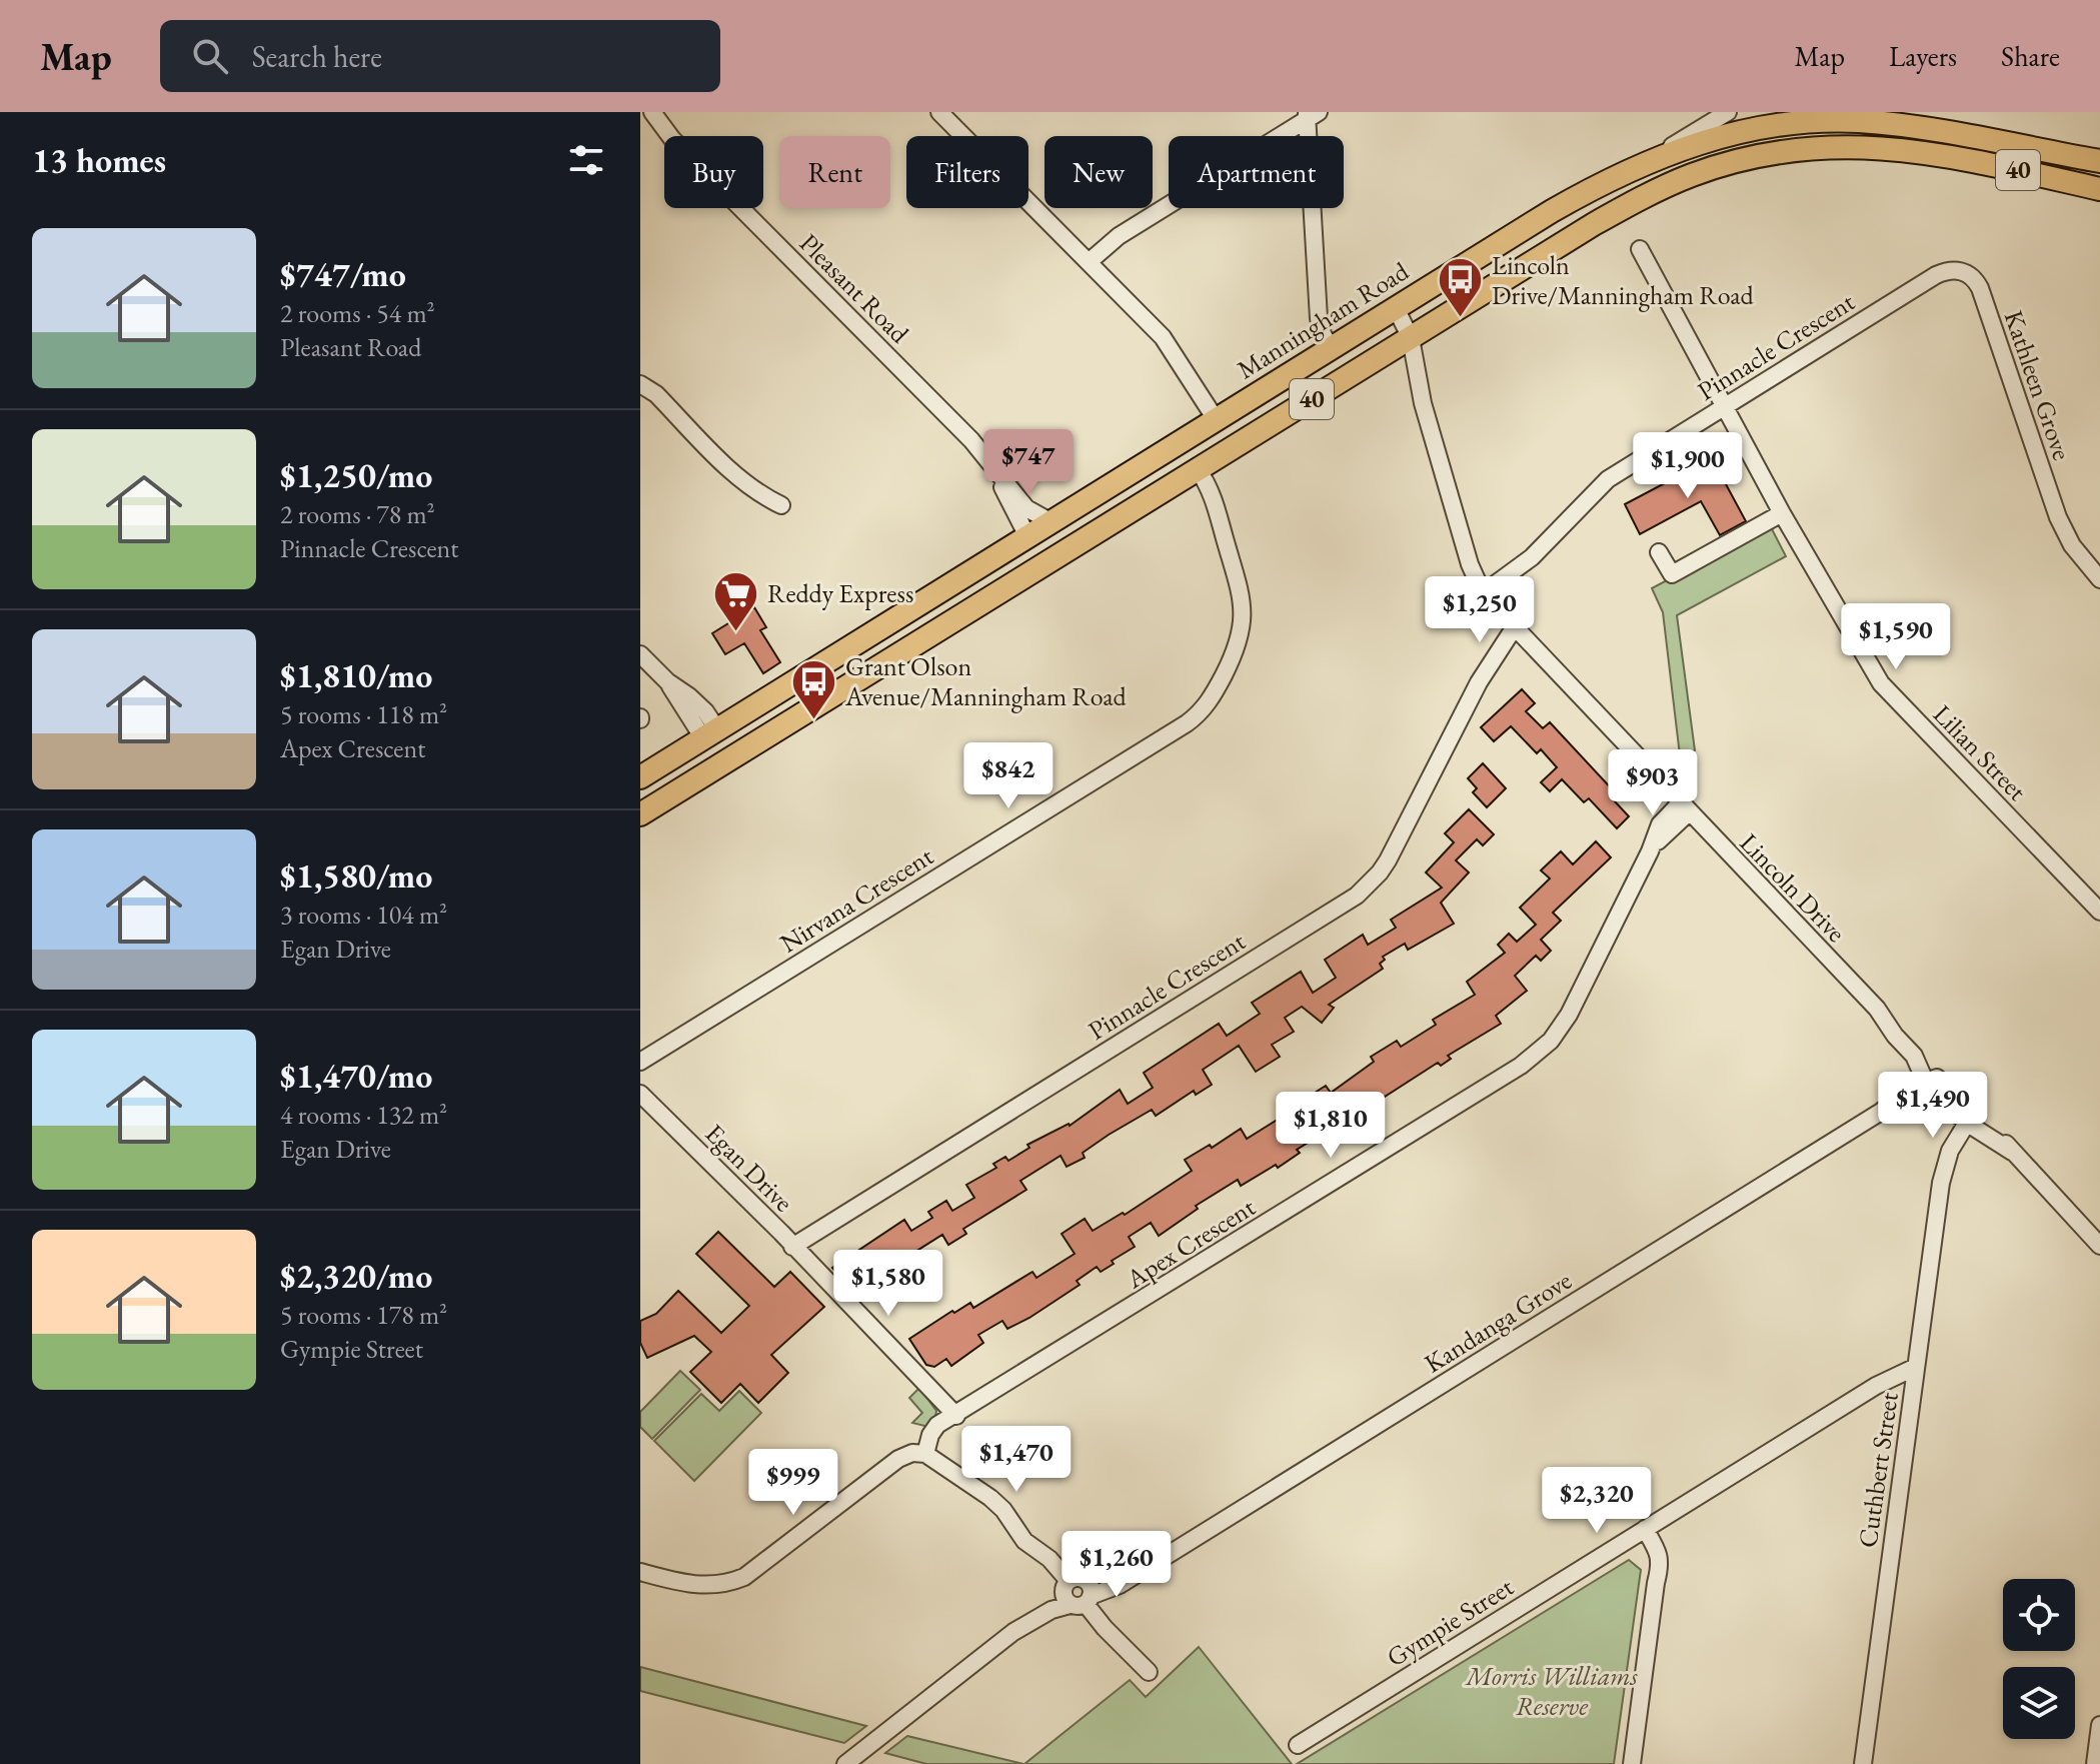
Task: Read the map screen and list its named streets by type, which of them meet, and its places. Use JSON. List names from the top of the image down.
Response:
{
  "streets": {
    "main road": ["40", "Manningham Road"],
    "street": [
      "Pleasant Road",
      "Pinnacle Crescent",
      "Kathleen Grove",
      "Lilian Street",
      "Lincoln Drive",
      "Nirvana Crescent",
      "Egan Drive",
      "Apex Crescent",
      "Kandanga Grove",
      "Cuthbert Street",
      "Gympie Street"
    ]
  },
  "crossings": [
    ["40", "Lincoln Drive"],
    ["40", "Nirvana Crescent"],
    ["Pleasant Road", "Manningham Road"],
    ["Manningham Road", "Lincoln Drive"],
    ["Pinnacle Crescent", "Kathleen Grove"],
    ["Pinnacle Crescent", "Lilian Street"],
    ["Pinnacle Crescent", "Lincoln Drive"],
    ["Pinnacle Crescent", "Egan Drive"],
    ["Lincoln Drive", "Apex Crescent"],
    ["Lincoln Drive", "Kandanga Grove"],
    ["Lincoln Drive", "Cuthbert Street"],
    ["Egan Drive", "Apex Crescent"],
    ["Cuthbert Street", "Gympie Street"]
  ],
  "parks": ["Morris Williams Reserve"],
  "places": {
    "bus stop": ["Lincoln Drive/Manningham Road", "Grant Olson Avenue/Manningham Road"],
    "supermarket": ["Reddy Express"]
  },
  "page": {
    "header": "Map",
    "search": "Search here",
    "nav": ["Map", "Layers", "Share"],
    "heading": "13 homes",
    "chip": [
      "Buy",
      "Rent",
      "Filters",
      "New",
      "Apartment"
    ],
    "list": [
      {
        "name": "$747/mo",
        "note": "2 rooms · 54 m² · Pleasant Road"
      },
      {
        "name": "$1,250/mo",
        "note": "2 rooms · 78 m² · Pinnacle Crescent"
      },
      {
        "name": "$1,810/mo",
        "note": "5 rooms · 118 m² · Apex Crescent"
      },
      {
        "name": "$1,580/mo",
        "note": "3 rooms · 104 m² · Egan Drive"
      },
      {
        "name": "$1,470/mo",
        "note": "4 rooms · 132 m² · Egan Drive"
      },
      {
        "name": "$2,320/mo",
        "note": "5 rooms · 178 m² · Gympie Street"
      }
    ],
    "price": [
      "$747",
      "$1,900",
      "$1,250",
      "$1,590",
      "$842",
      "$903",
      "$1,490",
      "$1,810",
      "$1,580",
      "$1,470",
      "$999",
      "$2,320",
      "$1,260"
    ]
  }
}
